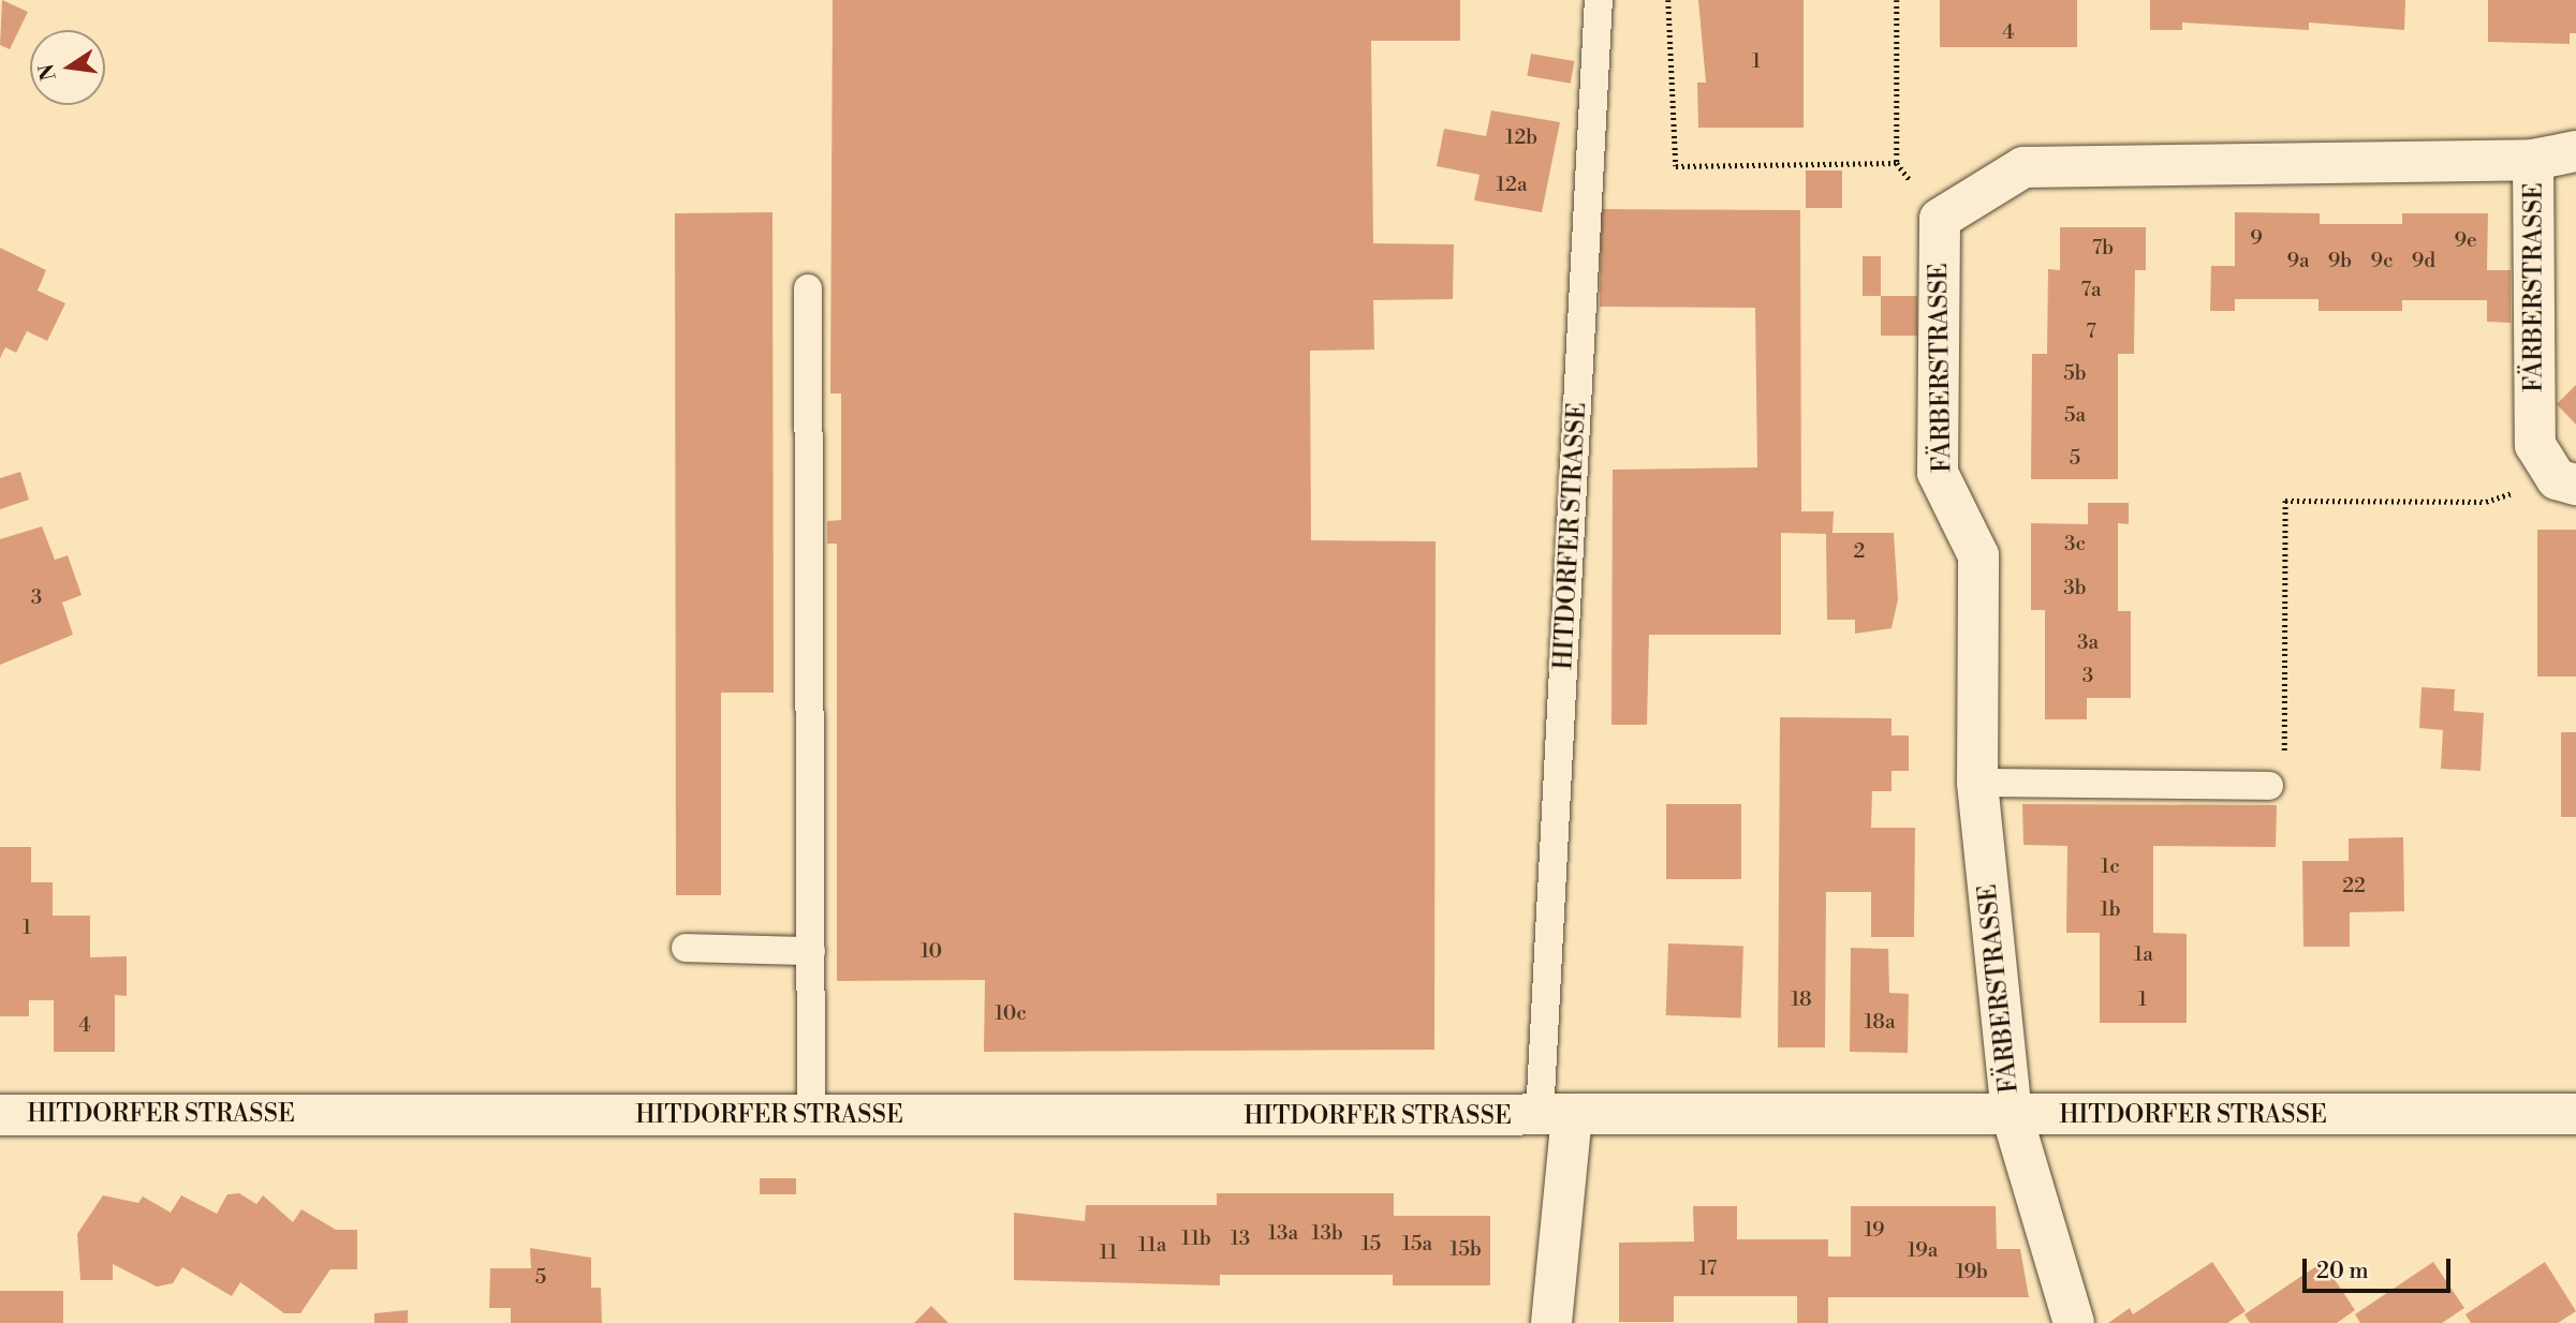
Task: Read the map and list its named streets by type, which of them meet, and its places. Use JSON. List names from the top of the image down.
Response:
{
  "streets": {
    "street": ["FÄRBERSTRASSE", "HITDORFER STRASSE"]
  },
  "crossings": [
    ["FÄRBERSTRASSE", "HITDORFER STRASSE"]
  ],
  "house_numbers": [
    "4",
    "1",
    "12b",
    "12a",
    "9",
    "9e",
    "7b",
    "9a",
    "9b",
    "9c",
    "9d",
    "7a",
    "7",
    "5b",
    "5a",
    "5",
    "3c",
    "2",
    "3b",
    "3",
    "3a",
    "3",
    "1c",
    "22",
    "1b",
    "1",
    "10",
    "1a",
    "18",
    "1",
    "10c",
    "18a",
    "4",
    "19",
    "13a",
    "13b",
    "11b",
    "13",
    "15",
    "15a",
    "11a",
    "15b",
    "19a",
    "11",
    "17",
    "19b",
    "5"
  ],
  "scale_bar": "20 m",
  "north": "left"
}
